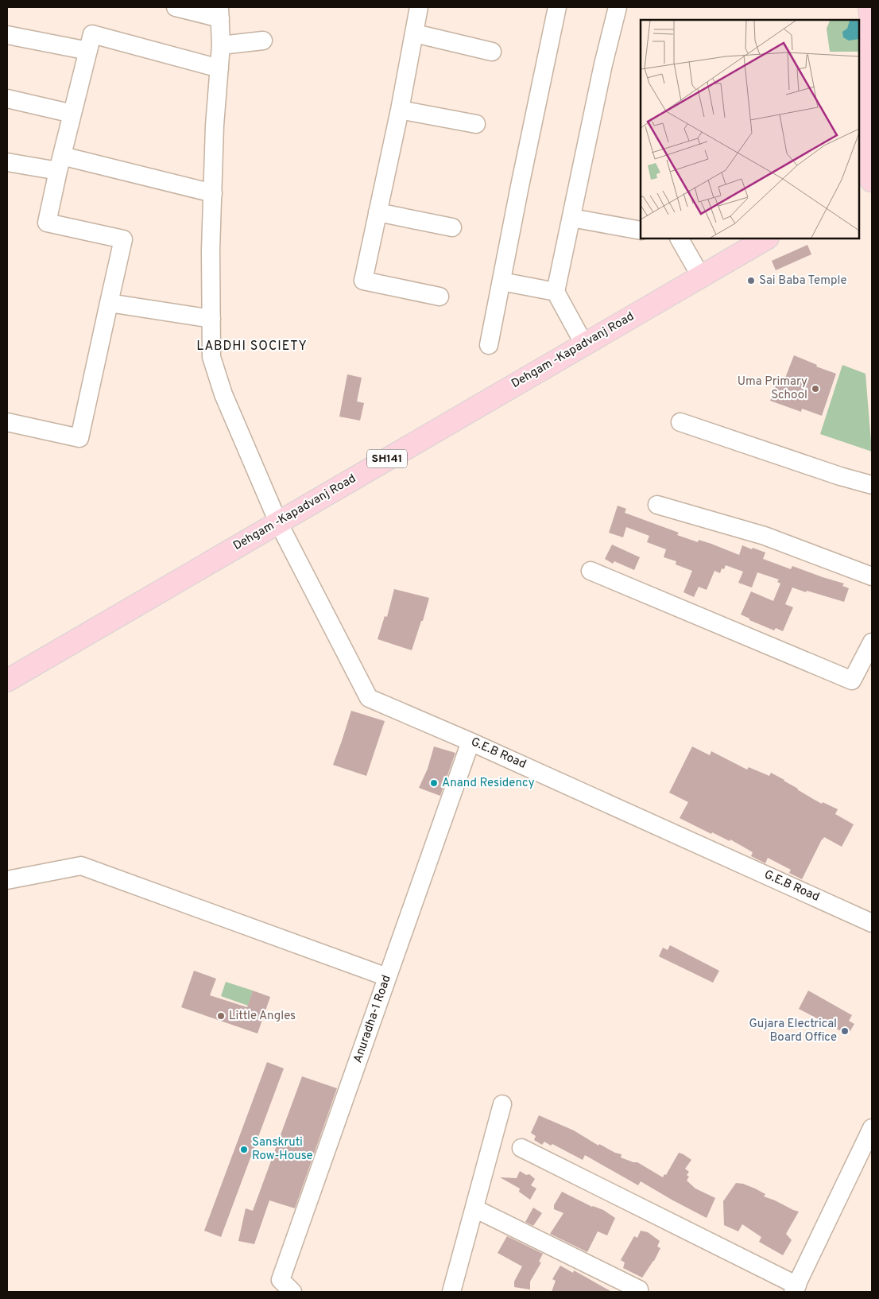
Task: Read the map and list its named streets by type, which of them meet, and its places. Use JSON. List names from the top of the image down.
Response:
{
  "streets": {
    "main road": ["Dehgam -Kapadvanj Road", "SH141"],
    "street": ["G.E.B Road", "Anuradha-1 Road"]
  },
  "crossings": [
    ["Dehgam -Kapadvanj Road", "G.E.B Road"],
    ["G.E.B Road", "Anuradha-1 Road"]
  ],
  "districts": ["LABDHI SOCIETY"],
  "places": [
    "Sai Baba Temple",
    "Uma Primary School",
    "Anand Residency",
    "Little Angles",
    "Gujara Electrical Board Office",
    "Sanskruti Row-House"
  ]
}
